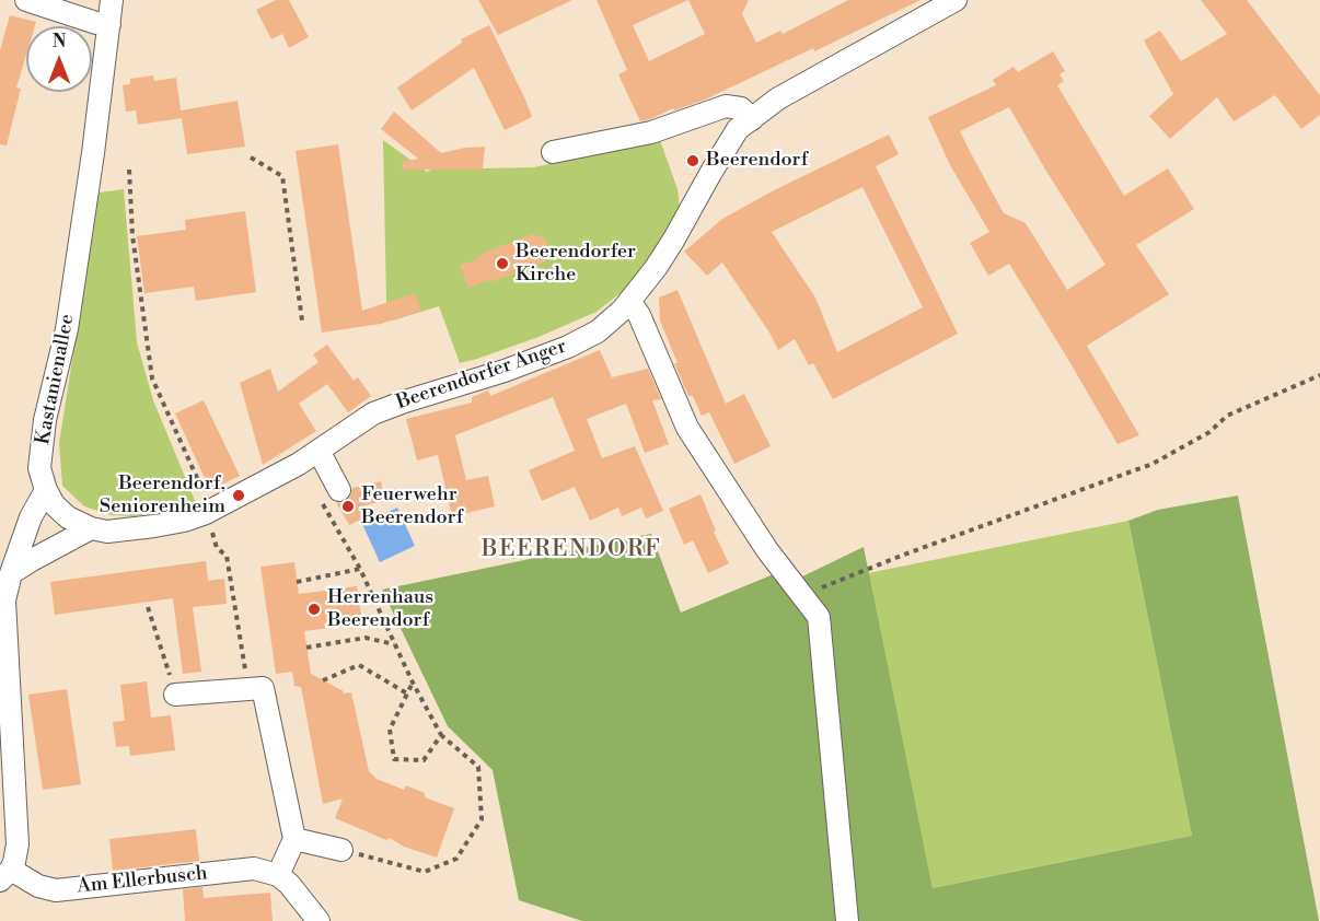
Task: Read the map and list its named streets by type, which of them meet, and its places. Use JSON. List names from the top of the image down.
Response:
{
  "streets": {
    "street": ["Beerendorfer Anger", "Kastanienallee", "Am Ellerbusch"]
  },
  "crossings": [
    ["Beerendorfer Anger", "Kastanienallee"]
  ],
  "districts": ["BEERENDORF"],
  "places": [
    "Beerendorf",
    "Beerendorfer Kirche",
    "Beerendorf, Seniorenheim",
    "Feuerwehr Beerendorf",
    "Herrenhaus Beerendorf"
  ],
  "north": "top"
}
